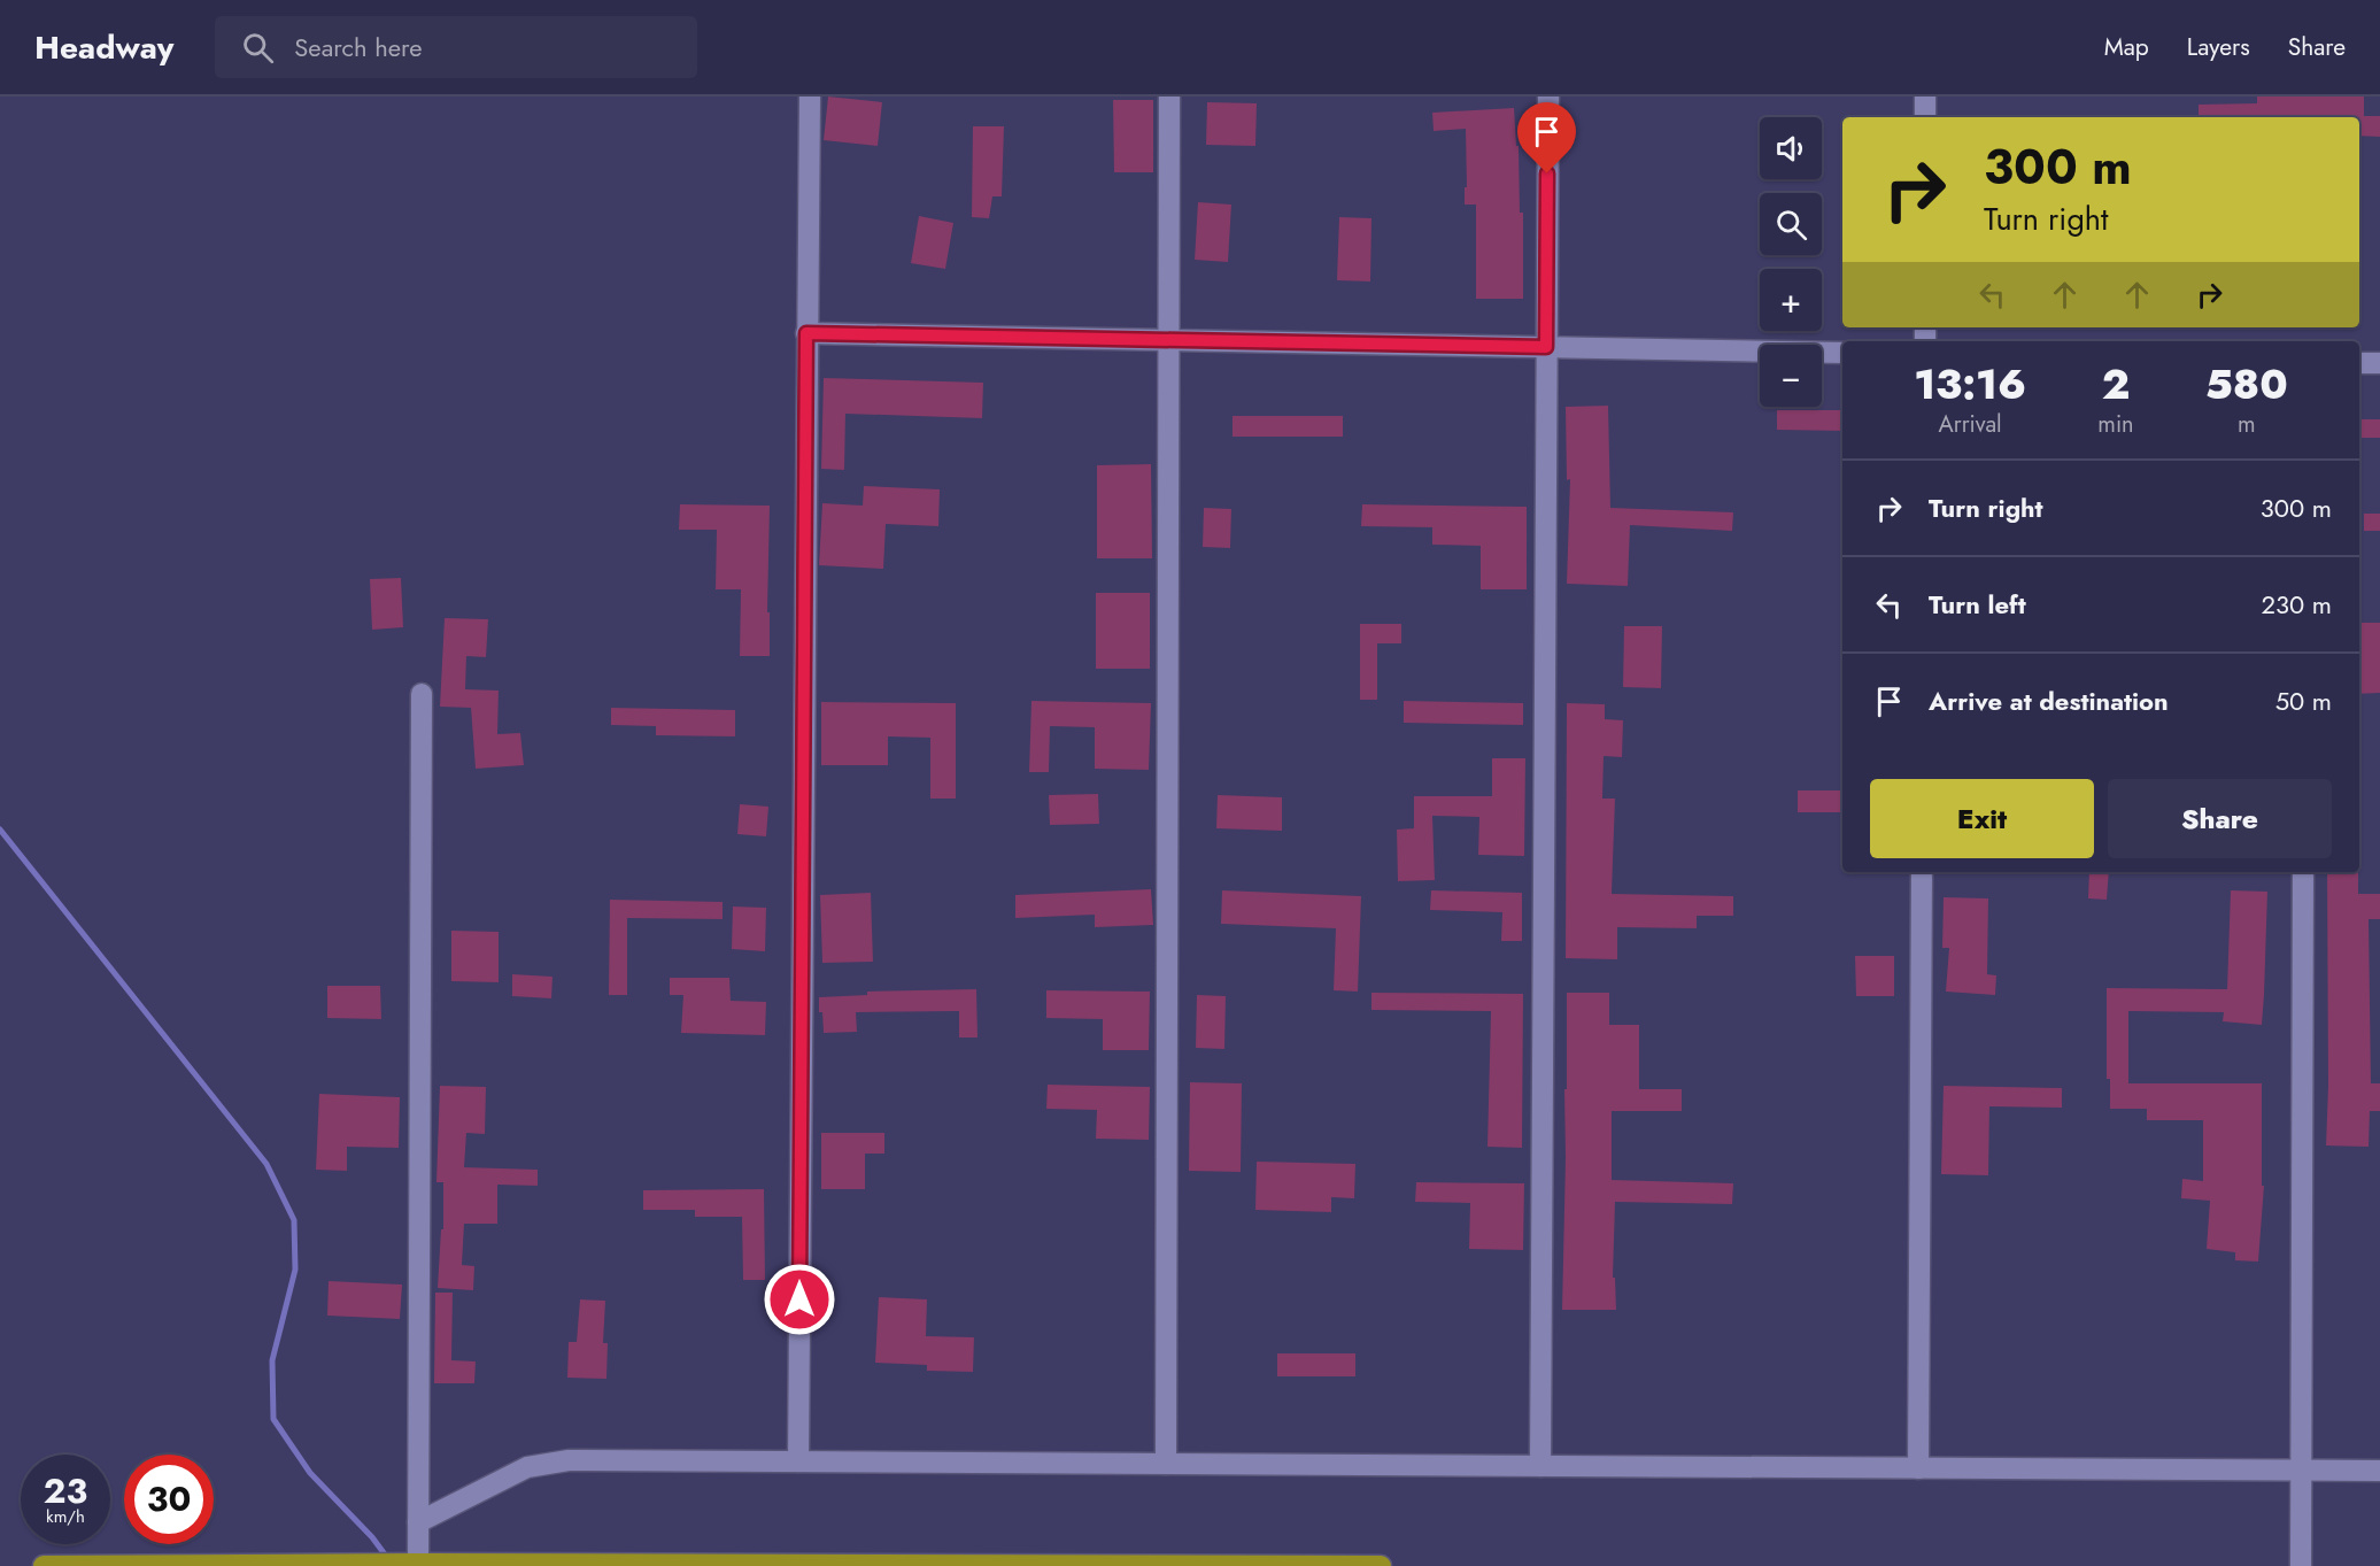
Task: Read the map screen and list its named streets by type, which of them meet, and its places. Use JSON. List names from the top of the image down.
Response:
{
  "page": {
    "header": "Headway",
    "search": "Search here",
    "nav": ["Map", "Layers", "Share"],
    "map_buttons": ["+", "−"],
    "turn": ["300 m", "Turn right"],
    "eta": [
      "13:16",
      "Arrival",
      "2",
      "min",
      "580",
      "m"
    ],
    "list": [
      {
        "name": "Turn right",
        "value": "300 m"
      },
      {
        "name": "Turn left",
        "value": "230 m"
      },
      {
        "name": "Arrive at destination",
        "value": "50 m"
      }
    ],
    "buttons": ["Exit", "Share"],
    "speed": "23 km/h",
    "limit": "30"
  }
}
